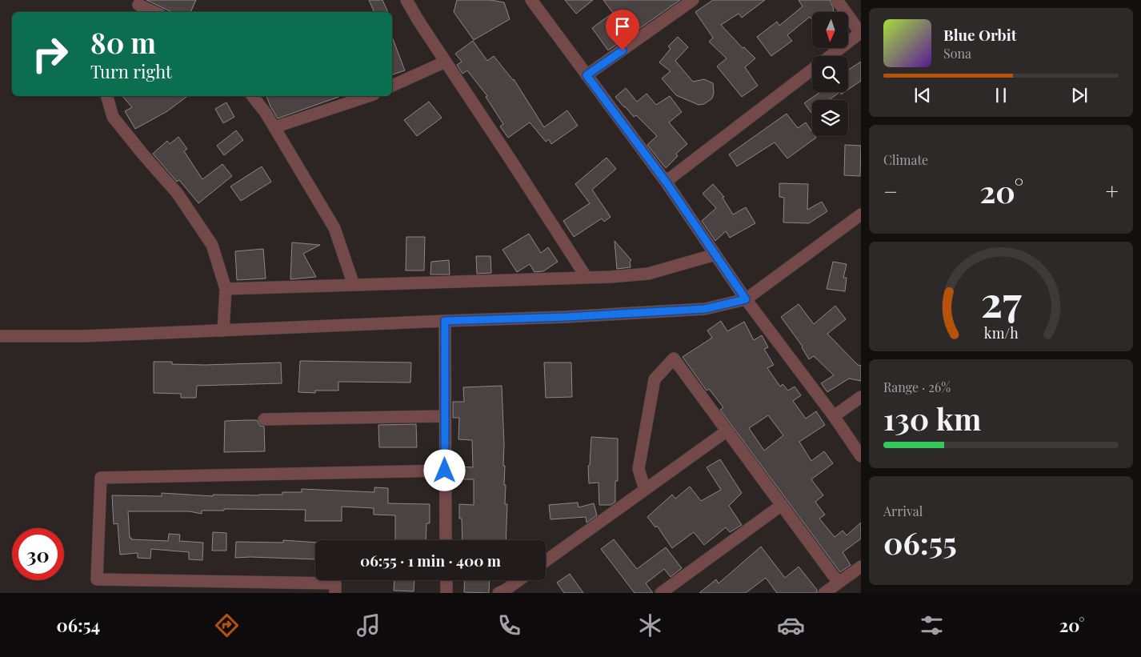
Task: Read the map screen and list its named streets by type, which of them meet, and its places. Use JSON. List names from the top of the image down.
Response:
{
  "north": "bottom",
  "page": {
    "turn": ["80 m", "Turn right"],
    "song": ["Blue Orbit", "Sona"],
    "tile": [
      "Climate",
      ["Range · 26%", "130 km"],
      ["Arrival", "06:55"]
    ],
    "heat": ["−", "20°", "+"],
    "limit": "30",
    "trip": "06:55 · 1 min · 400 m",
    "tabs": ["06:54", "20°"],
    "gauge": ["27", "km/h"]
  }
}
